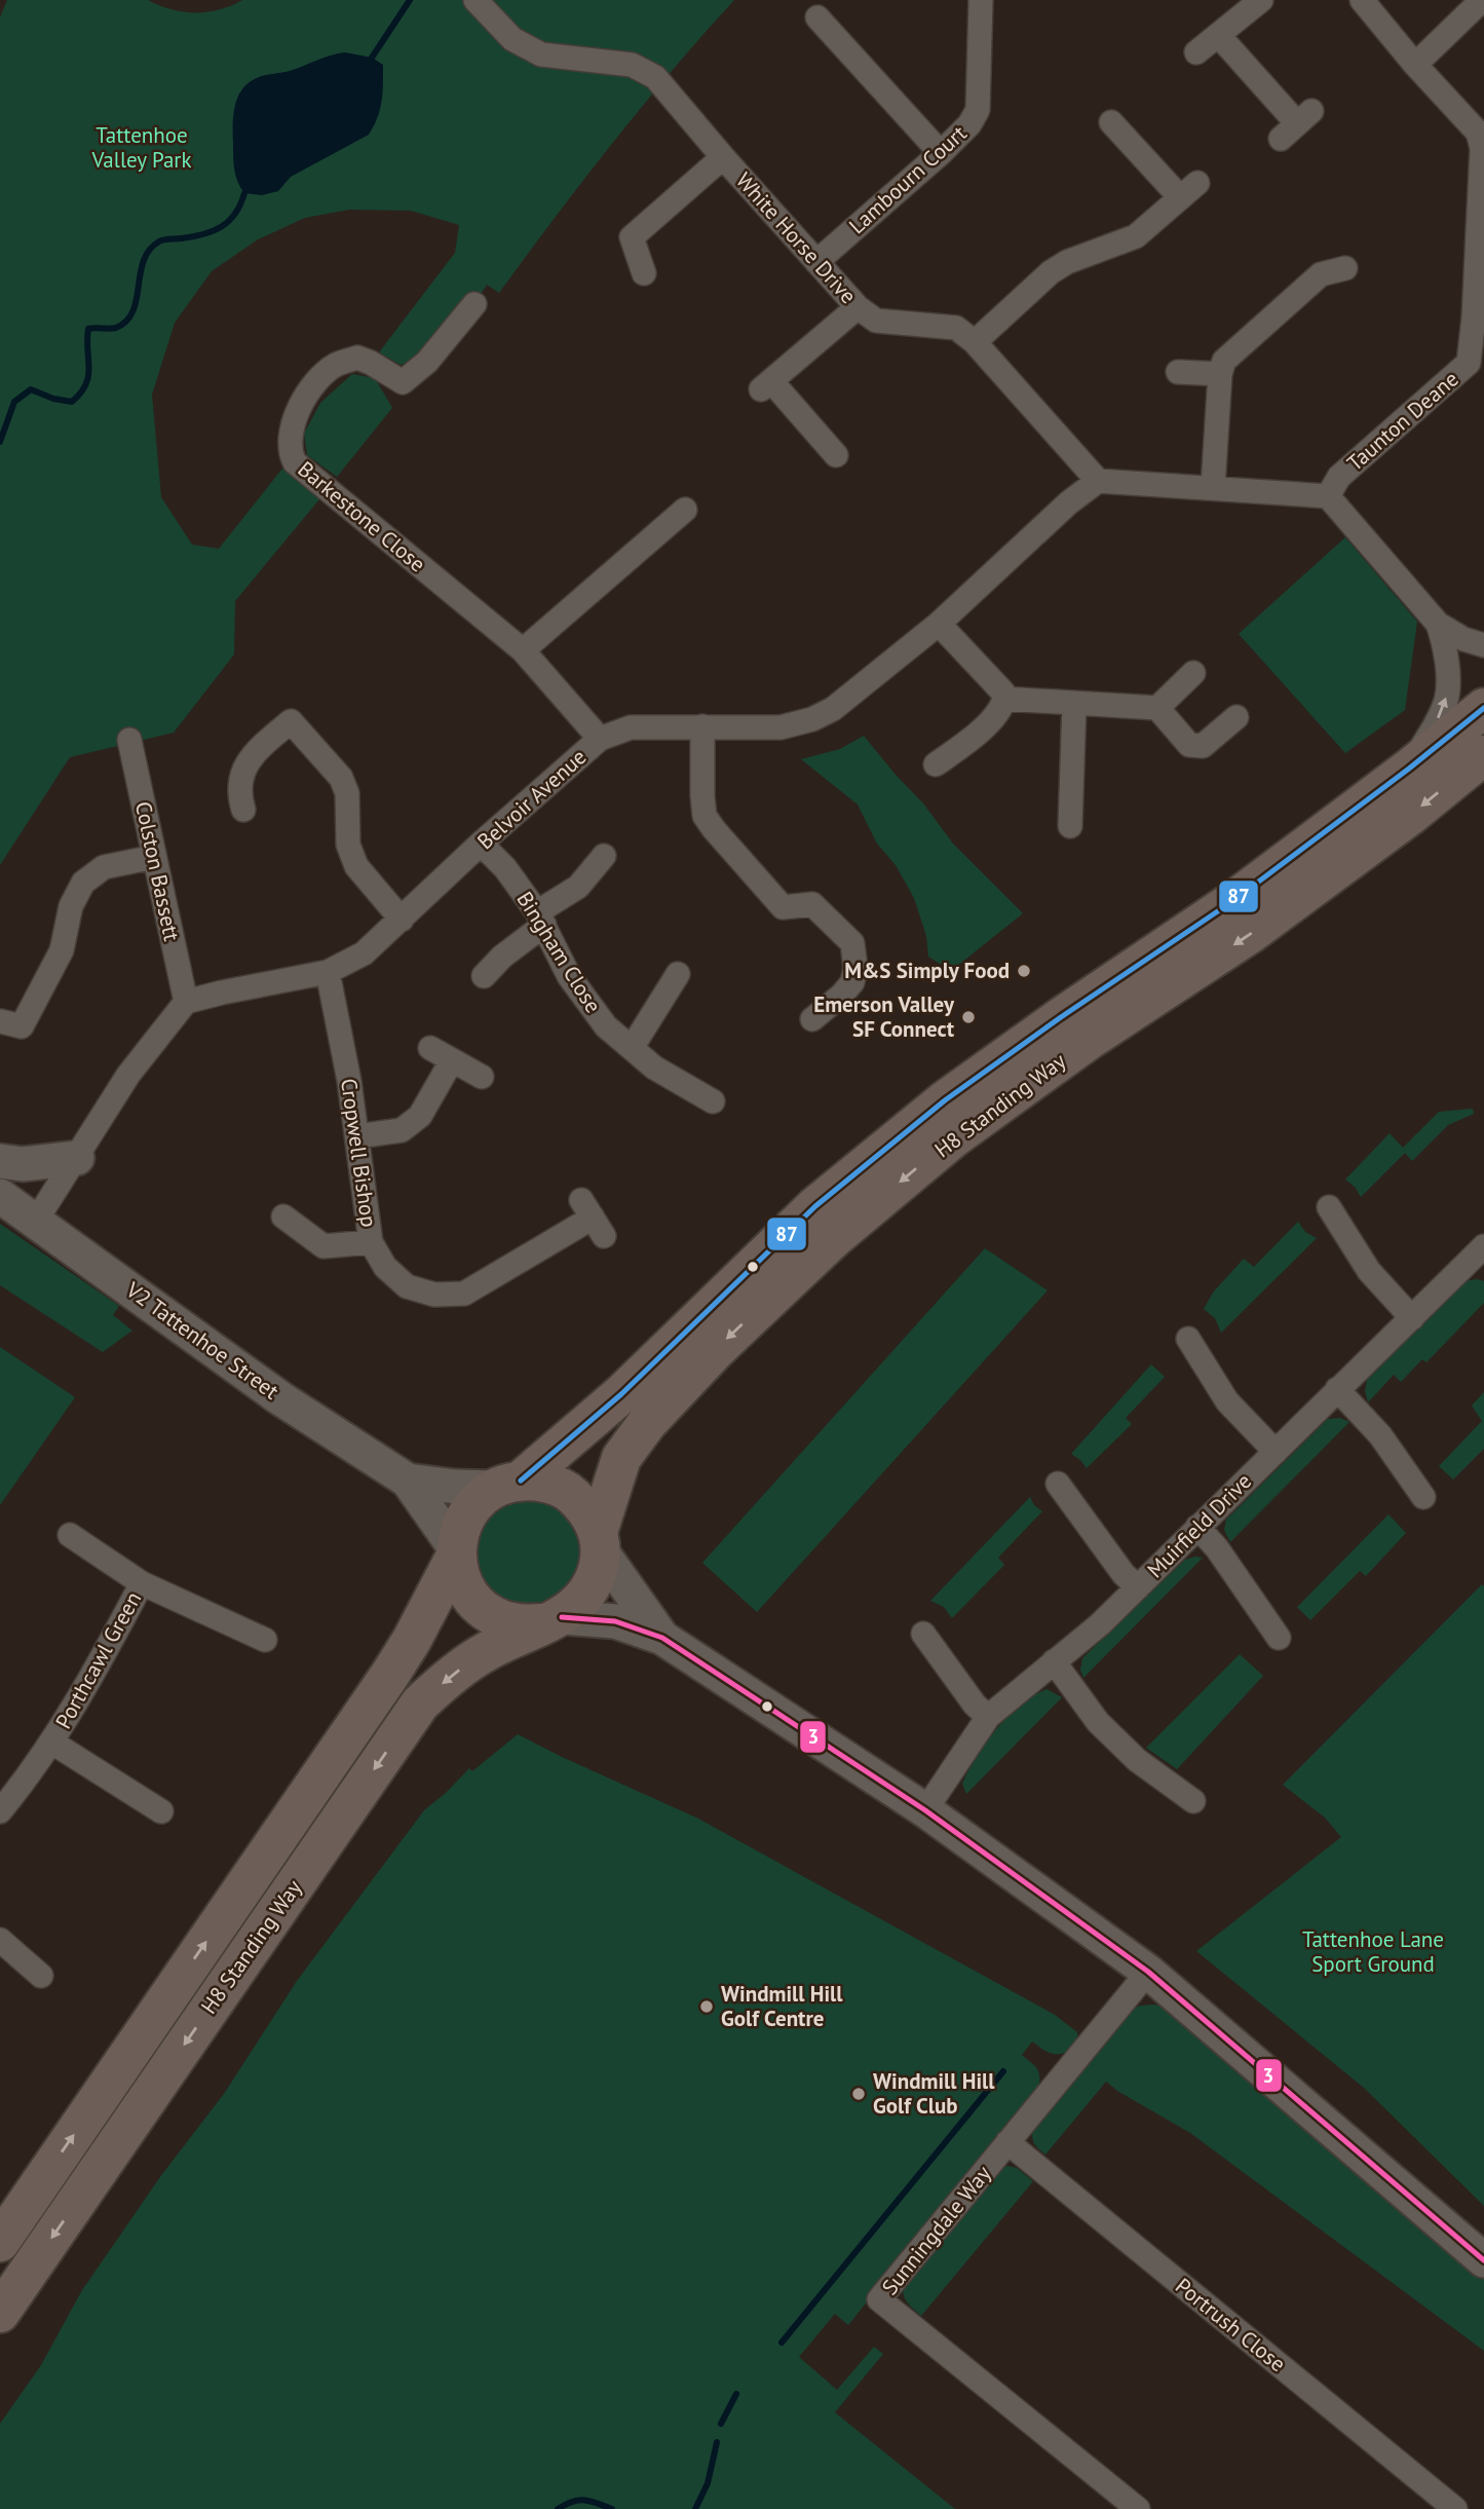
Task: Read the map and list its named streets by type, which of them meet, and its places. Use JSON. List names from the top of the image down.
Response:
{
  "streets": {
    "highway": ["H8 Standing Way"],
    "street": [
      "Lambourn Court",
      "White Horse Drive",
      "Taunton Deane",
      "Barkestone Close",
      "Belvoir Avenue",
      "Colston Bassett",
      "Bingham Close",
      "Cropwell Bishop",
      "V2 Tattenhoe Street",
      "Muirfield Drive",
      "Porthcawl Green",
      "Sunningdale Way",
      "Portrush Close"
    ]
  },
  "crossings": [
    ["Lambourn Court", "White Horse Drive"],
    ["White Horse Drive", "Belvoir Avenue"],
    ["Barkestone Close", "Belvoir Avenue"],
    ["Belvoir Avenue", "Colston Bassett"],
    ["Belvoir Avenue", "Bingham Close"],
    ["Belvoir Avenue", "Cropwell Bishop"],
    ["H8 Standing Way", "V2 Tattenhoe Street"],
    ["Sunningdale Way", "Portrush Close"]
  ],
  "parks": ["Tattenhoe Valley Park", "Tattenhoe Lane Sport Ground"],
  "places": [
    "M&S Simply Food",
    "Emerson Valley SF Connect",
    "Windmill Hill Golf Centre",
    "Windmill Hill Golf Club"
  ],
  "lines": ["transit line 87", "transit line 3"]
}
